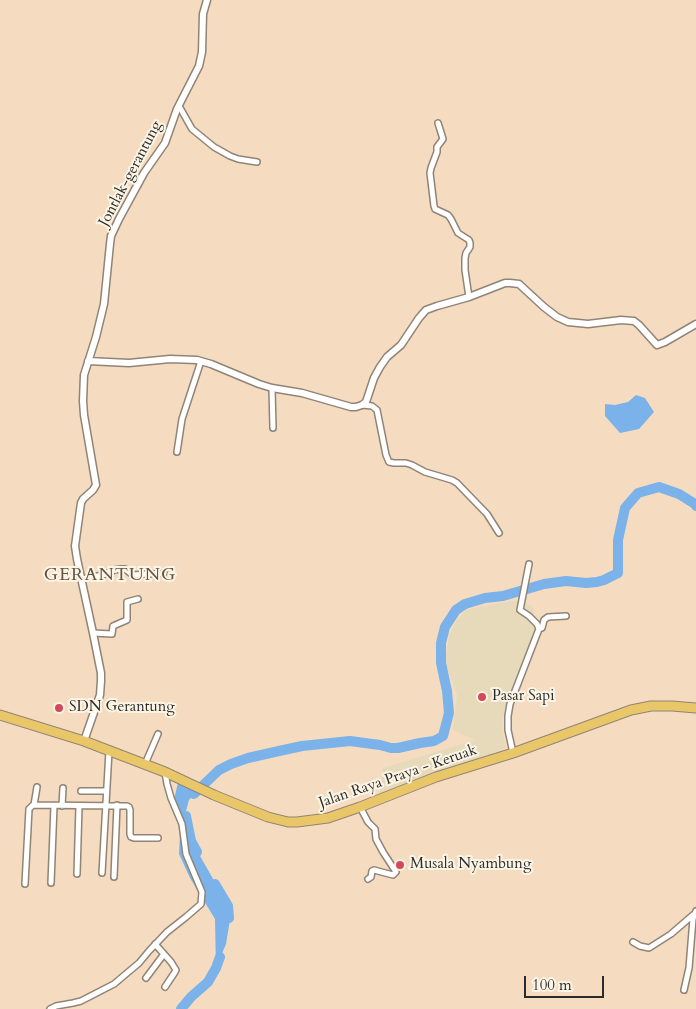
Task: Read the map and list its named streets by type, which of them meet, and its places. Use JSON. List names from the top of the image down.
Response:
{
  "streets": {
    "main road": ["Jalan Raya Praya - Keruak"],
    "street": ["Jontlak-gerantung"]
  },
  "crossings": [
    ["Jontlak-gerantung", "Jalan Raya Praya - Keruak"]
  ],
  "districts": ["GERANTUNG"],
  "places": ["Pasar Sapi", "SDN Gerantung", "Musala Nyambung"],
  "scale_bar": "100 m"
}
